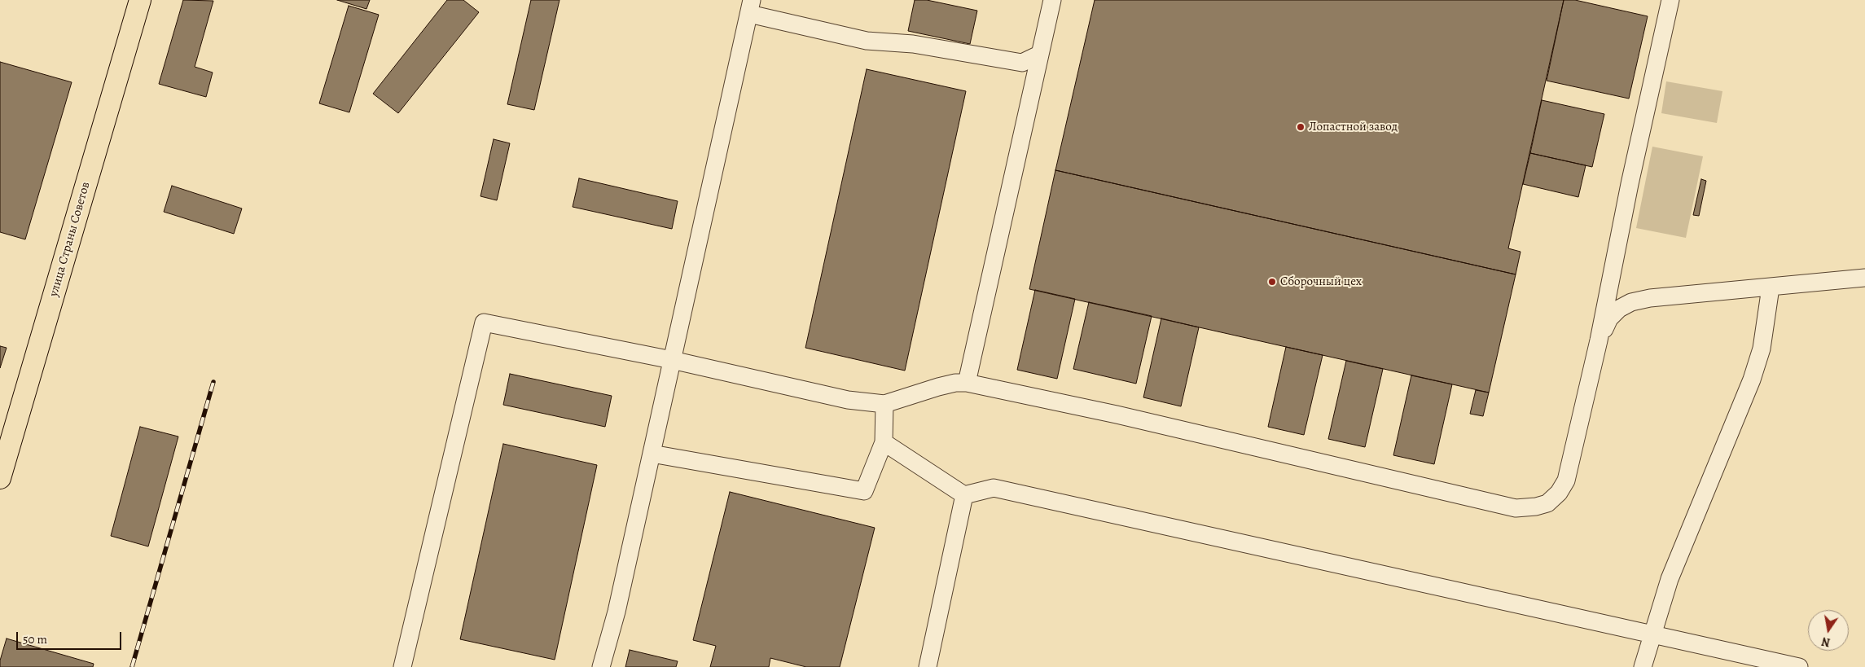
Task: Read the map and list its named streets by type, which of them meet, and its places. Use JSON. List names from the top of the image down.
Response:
{
  "streets": {
    "main road": ["улица Страны Советов"]
  },
  "places": ["Лопастной завод", "Сборочный цех"],
  "scale_bar": "50 m",
  "north": "bottom"
}
